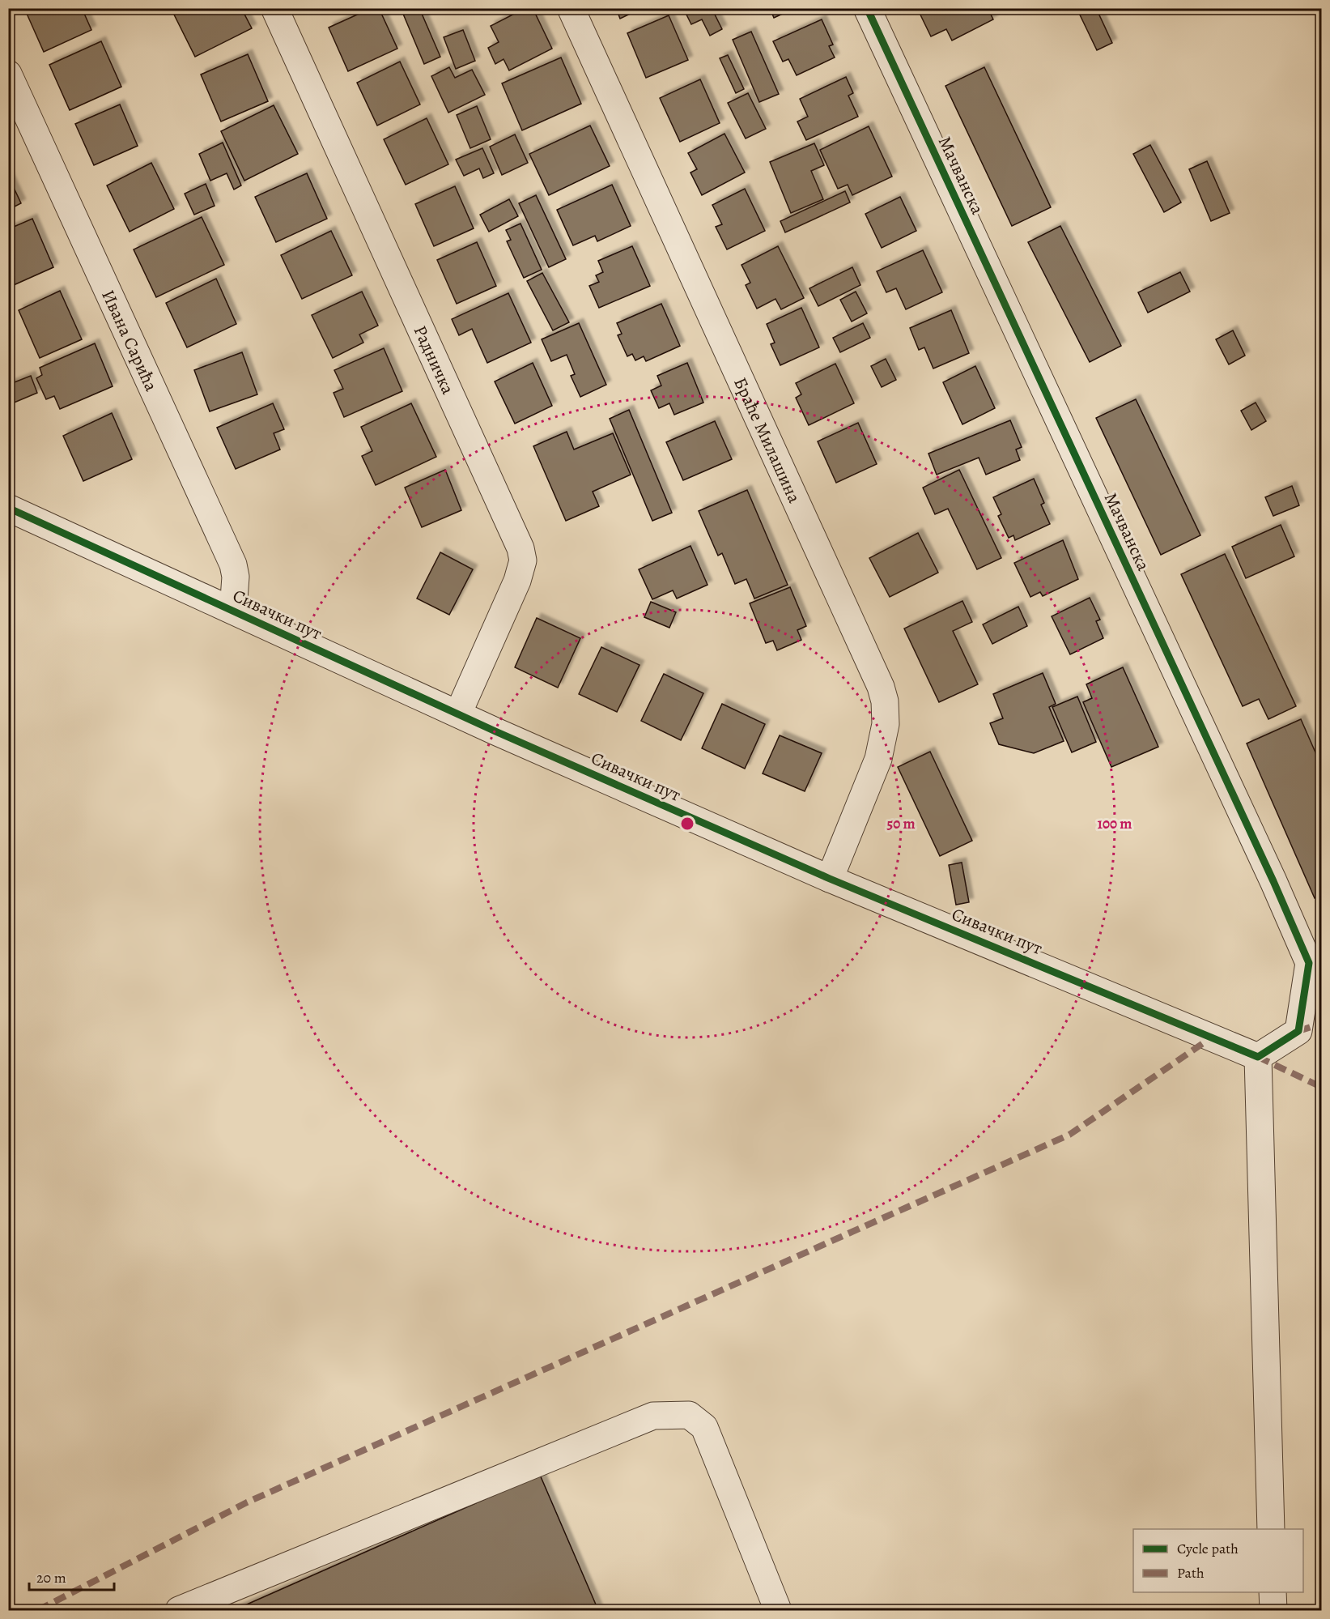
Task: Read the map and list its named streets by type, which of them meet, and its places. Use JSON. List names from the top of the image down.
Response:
{
  "streets": {
    "street": [
      "Мачванска",
      "Ивана Сарића",
      "Радничка",
      "Браће Милашина",
      "Сивачки пут"
    ]
  },
  "crossings": [
    ["Мачванска", "Сивачки пут"],
    ["Ивана Сарића", "Сивачки пут"],
    ["Радничка", "Сивачки пут"],
    ["Браће Милашина", "Сивачки пут"]
  ],
  "legend": ["Cycle path", "Path"],
  "scale_bar": "20 m",
  "rings": ["50 m", "100 m"]
}
